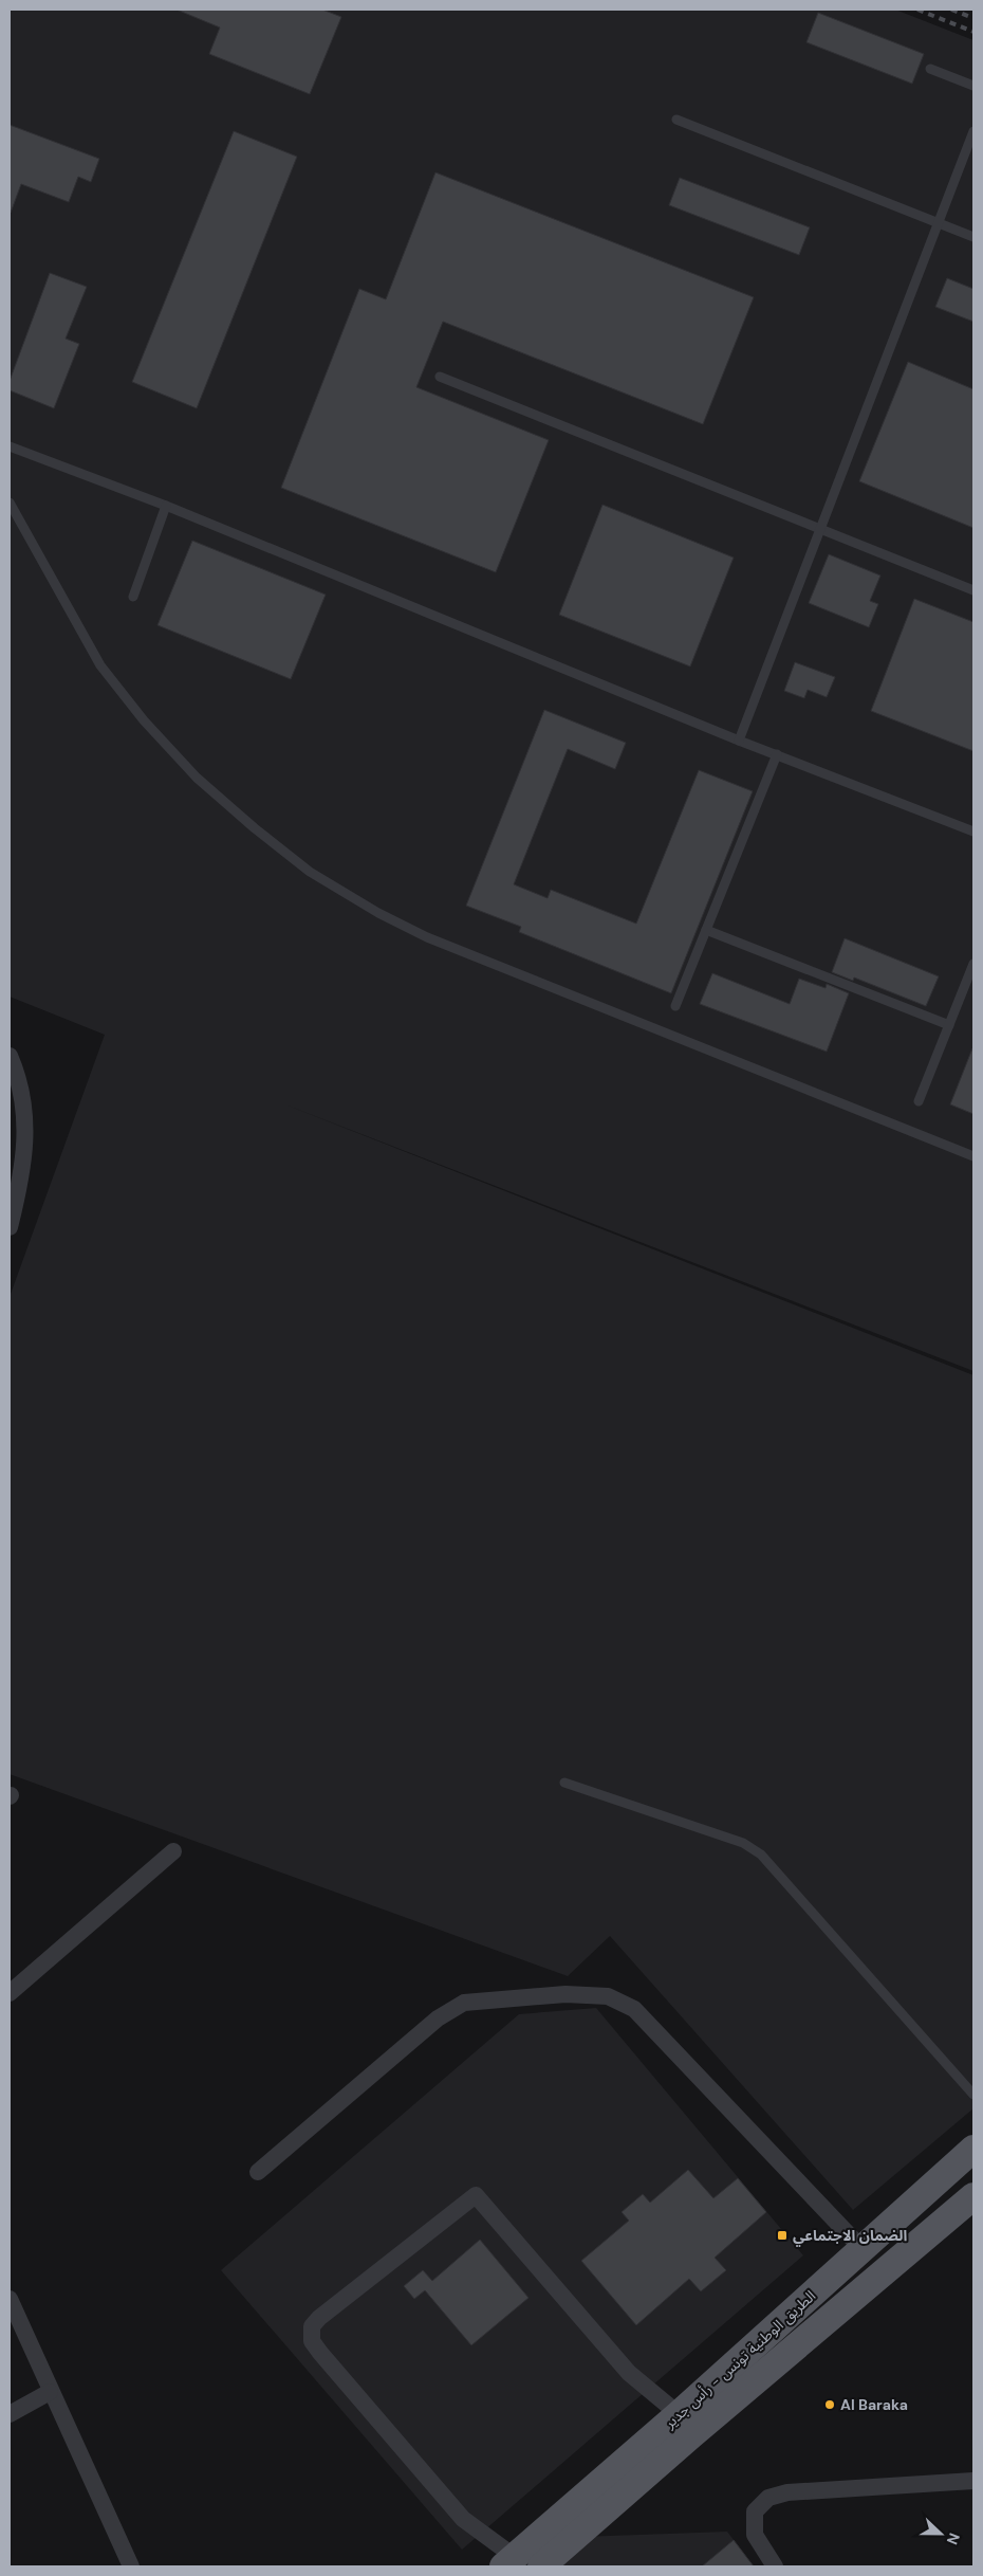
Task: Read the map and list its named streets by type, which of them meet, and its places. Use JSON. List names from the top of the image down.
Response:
{
  "streets": {
    "main road": ["الطريق الوطنية تونس - رأس جدير"]
  },
  "places": {
    "transit": ["الضمان الاجتماعي"],
    "other": ["Al Baraka"]
  },
  "north": "right"
}
